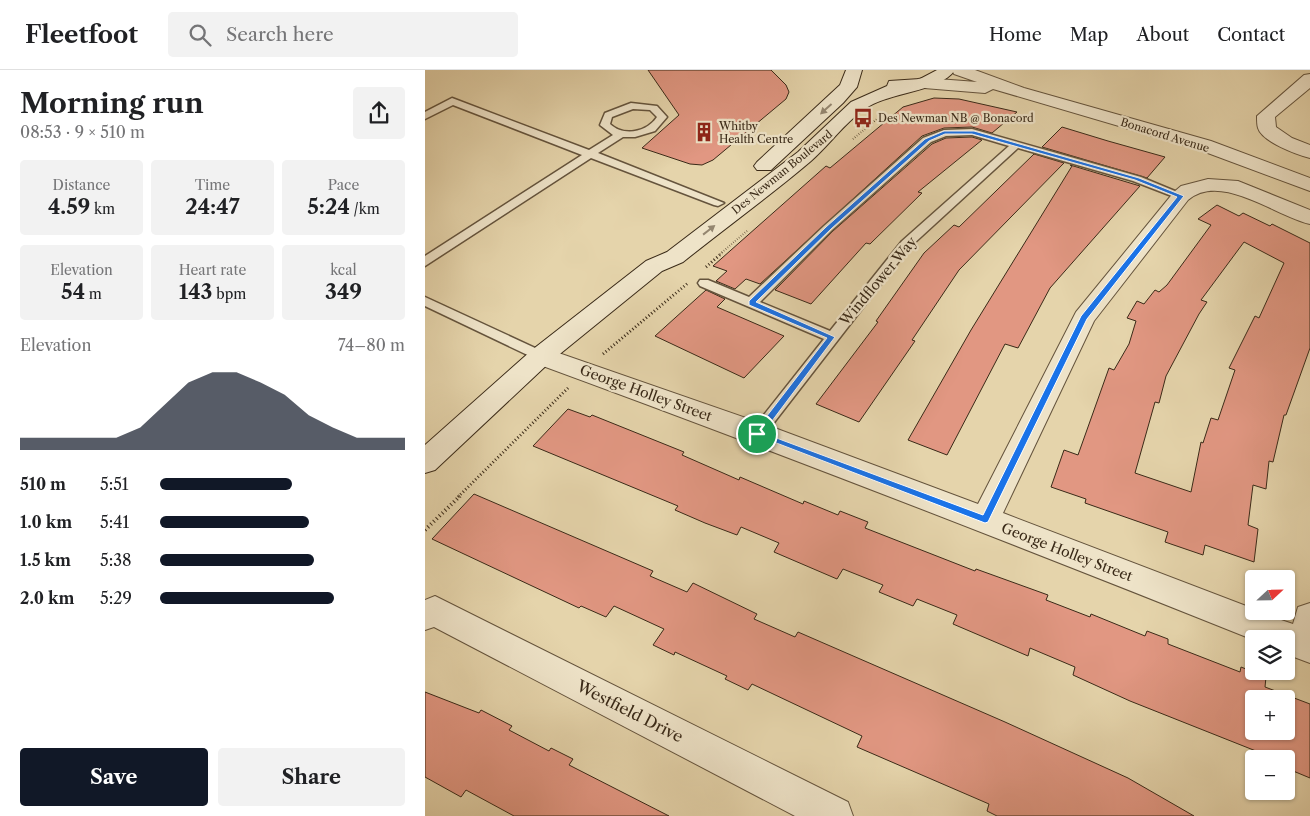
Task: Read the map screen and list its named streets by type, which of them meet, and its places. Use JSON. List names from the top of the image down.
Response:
{
  "streets": {
    "street": [
      "Bonacord Avenue",
      "Des Newman Boulevard",
      "George Holley Street",
      "Westfield Drive"
    ],
    "lane": ["Windflower Way"]
  },
  "crossings": [
    ["Bonacord Avenue", "Des Newman Boulevard"],
    ["Des Newman Boulevard", "George Holley Street"],
    ["Windflower Way", "George Holley Street"]
  ],
  "places": {
    "bus stop": ["Des Newman NB @ Bonacord"],
    "building": ["Whitby Health Centre"]
  },
  "north": "right",
  "page": {
    "header": "Fleetfoot",
    "search": "Search here",
    "nav": [
      "Home",
      "Map",
      "About",
      "Contact"
    ],
    "heading": ["Morning run", "08:53 · 9 × 510 m"],
    "stats": [
      ["Distance", "4.59 km"],
      ["Time", "24:47"],
      ["Pace", "5:24 /km"],
      ["Elevation", "54 m"],
      ["Heart rate", "143 bpm"],
      ["kcal", "349"]
    ],
    "chart": ["Elevation", "74–80 m"],
    "list": [
      {
        "name": "510 m",
        "note": "5:51"
      },
      {
        "name": "1.0 km",
        "note": "5:41"
      },
      {
        "name": "1.5 km",
        "note": "5:38"
      },
      {
        "name": "2.0 km",
        "note": "5:29"
      }
    ],
    "map_buttons": ["+", "−"],
    "buttons": ["Save", "Share"]
  }
}
